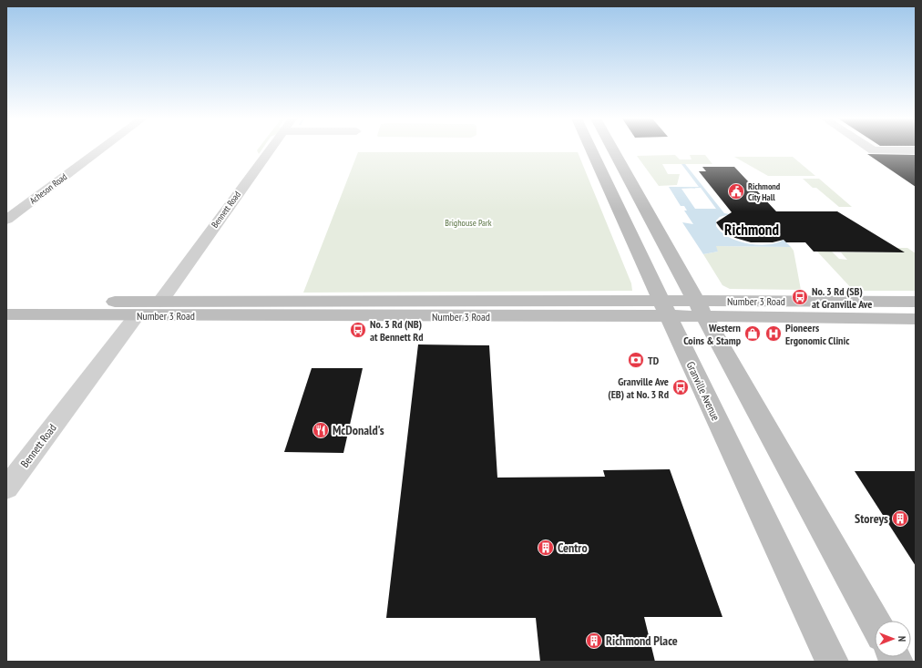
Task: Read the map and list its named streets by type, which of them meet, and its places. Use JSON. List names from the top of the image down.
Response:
{
  "streets": {
    "main road": ["Number 3 Road", "Granville Avenue"],
    "street": ["Acheson Road", "Bennett Road"]
  },
  "crossings": [
    ["Bennett Road", "Number 3 Road"],
    ["Number 3 Road", "Granville Avenue"]
  ],
  "districts": ["Richmond"],
  "parks": ["Brighouse Park"],
  "places": {
    "public building": ["Richmond City Hall"],
    "bus stop": ["No. 3 Rd (SB) at Granville Ave", "No. 3 Rd (NB) at Bennett Rd", "Granville Ave (EB) at No. 3 Rd"],
    "shop": ["Western Coins & Stamp"],
    "hospital": ["Pioneers Ergonomic Clinic"],
    "bank": ["TD"],
    "restaurant": ["McDonald's"],
    "building": ["Storeys", "Centro", "Richmond Place"]
  },
  "north": "right"
}
